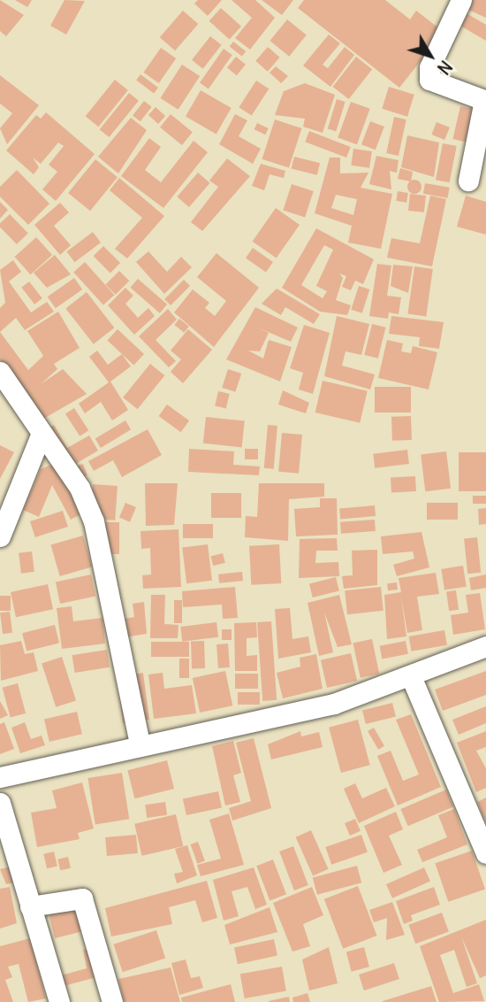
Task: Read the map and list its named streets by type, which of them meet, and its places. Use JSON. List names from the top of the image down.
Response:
{
  "north": "bottom right"
}
